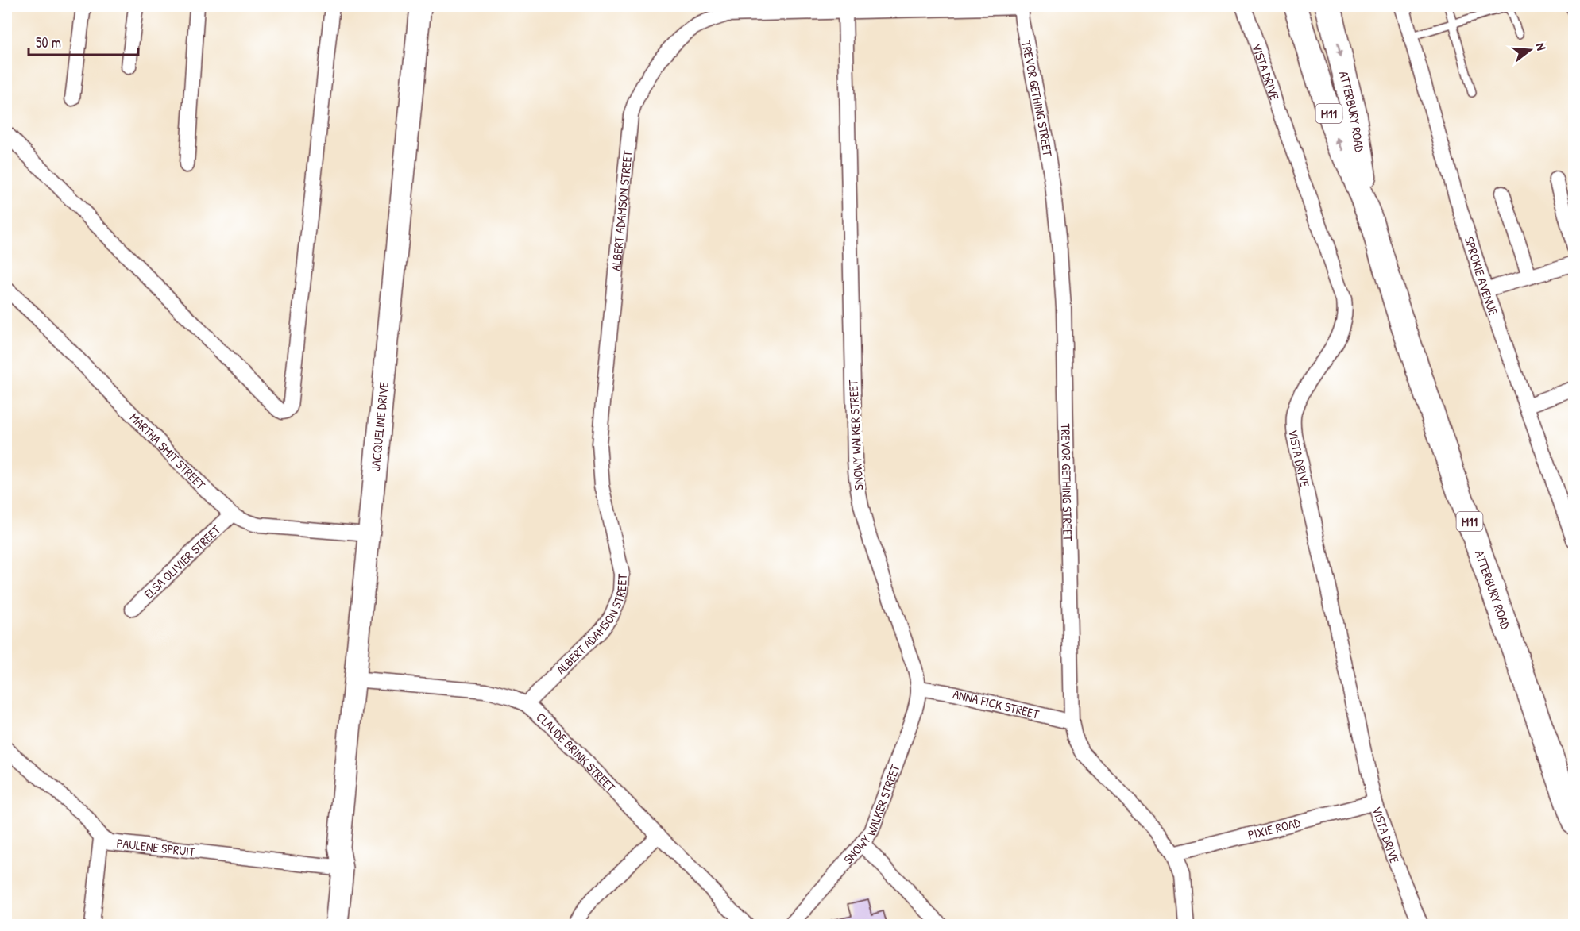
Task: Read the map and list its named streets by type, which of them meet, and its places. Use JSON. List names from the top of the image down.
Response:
{
  "streets": {
    "main road": ["ATTERBURY ROAD", "M11"],
    "street": [
      "VISTA DRIVE",
      "TREVOR GETHING STREET",
      "ALBERT ADAMSON STREET",
      "SPROKIE AVENUE",
      "JACQUELINE DRIVE",
      "SNOWY WALKER STREET",
      "MARTHA SMIT STREET",
      "ELSA OLIVIER STREET",
      "ANNA FICK STREET",
      "CLAUDE BRINK STREET",
      "PIXIE ROAD",
      "PAULENE SPRUIT"
    ]
  },
  "crossings": [
    ["VISTA DRIVE", "PIXIE ROAD"],
    ["TREVOR GETHING STREET", "ALBERT ADAMSON STREET"],
    ["TREVOR GETHING STREET", "ANNA FICK STREET"],
    ["TREVOR GETHING STREET", "PIXIE ROAD"],
    ["ALBERT ADAMSON STREET", "SNOWY WALKER STREET"],
    ["ALBERT ADAMSON STREET", "CLAUDE BRINK STREET"],
    ["JACQUELINE DRIVE", "MARTHA SMIT STREET"],
    ["JACQUELINE DRIVE", "CLAUDE BRINK STREET"],
    ["JACQUELINE DRIVE", "PAULENE SPRUIT"],
    ["SNOWY WALKER STREET", "ANNA FICK STREET"],
    ["MARTHA SMIT STREET", "ELSA OLIVIER STREET"]
  ],
  "scale_bar": "50 m",
  "north": "right"
}
